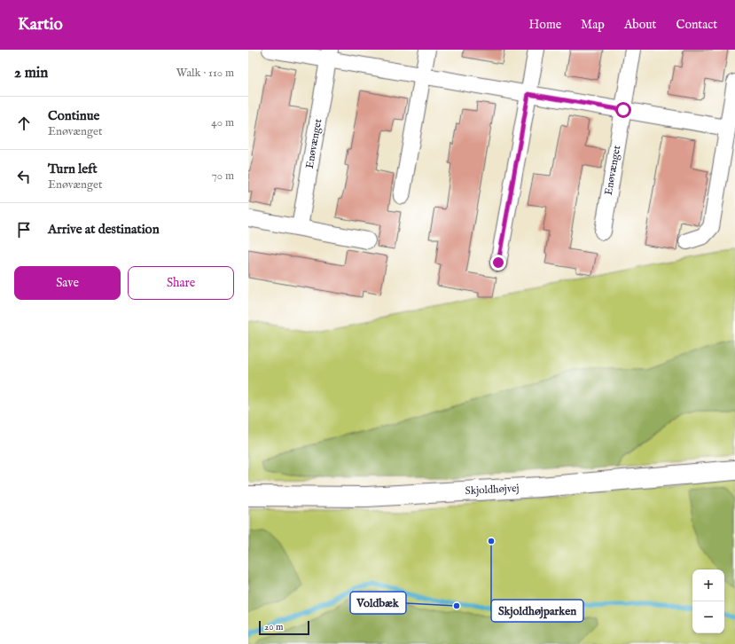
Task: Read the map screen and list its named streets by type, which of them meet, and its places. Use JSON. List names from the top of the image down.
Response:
{
  "streets": {
    "street": ["Enøvænget", "Skjoldhøjvej"]
  },
  "places": ["Skjoldhøjparken", "Voldbæk"],
  "scale_bar": "20 m",
  "page": {
    "header": "Kartio",
    "nav": [
      "Home",
      "Map",
      "About",
      "Contact"
    ],
    "heading": ["2 min", "Walk · 110 m"],
    "list": [
      ["Continue", "Enøvænget", "40 m"],
      ["Turn left", "Enøvænget", "70 m"],
      "Arrive at destination"
    ],
    "buttons": ["Save", "Share"],
    "map_buttons": ["+", "−"],
    "scale": "20 m"
  }
}
